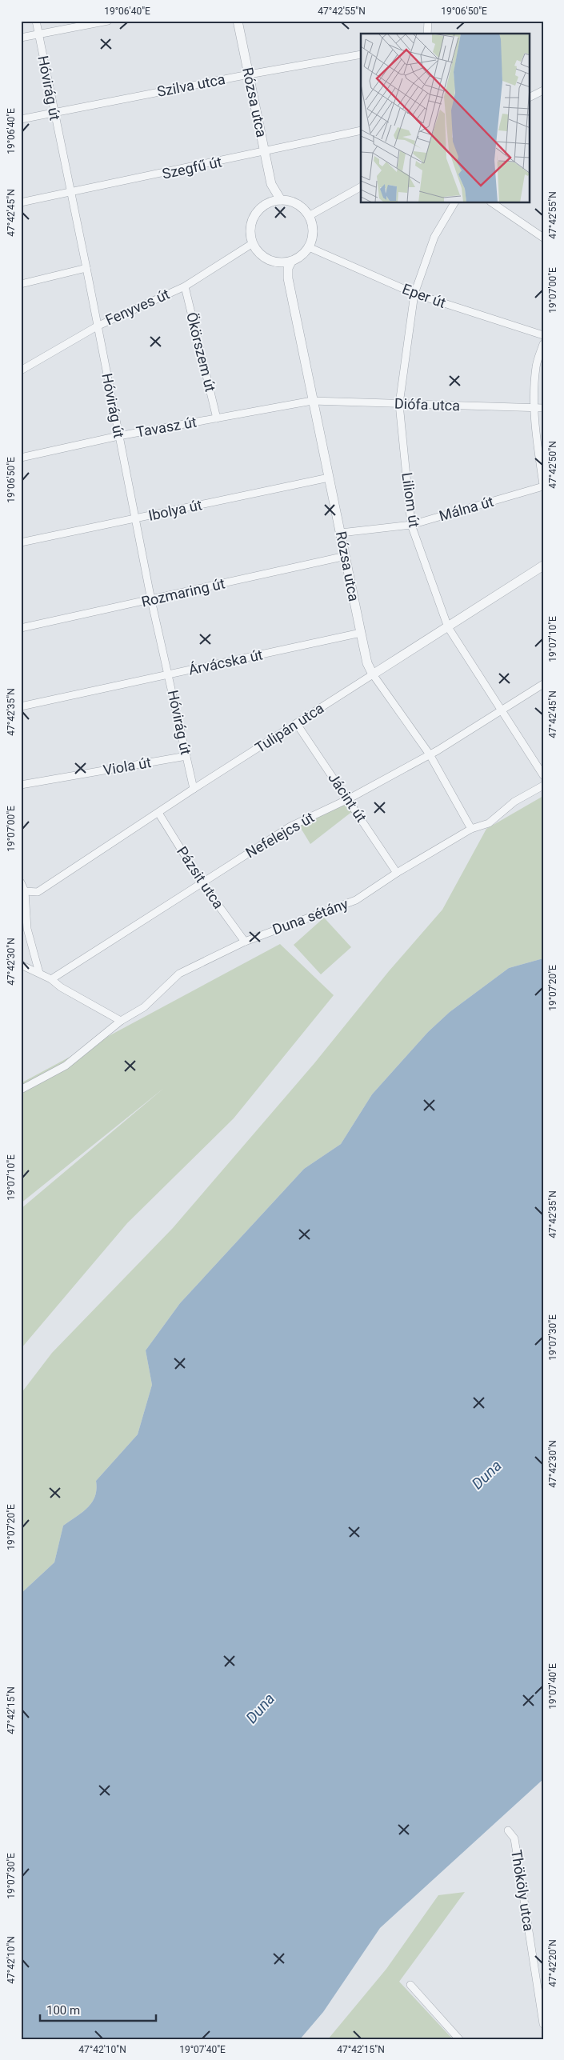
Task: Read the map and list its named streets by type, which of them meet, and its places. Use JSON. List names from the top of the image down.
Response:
{
  "streets": {
    "street": [
      "Szilva utca",
      "Hóvirág út",
      "Rózsa utca",
      "Szegfű út",
      "Eper út",
      "Fenyves út",
      "Ökörszem út",
      "Diófa utca",
      "Tavasz út",
      "Liliom út",
      "Málna út",
      "Ibolya út",
      "Rozmaring út",
      "Árvácska út",
      "Tulipán utca",
      "Viola út",
      "Jácint út",
      "Nefelejcs út",
      "Pázsit utca",
      "Duna sétány",
      "Thököly utca"
    ]
  },
  "crossings": [
    ["Szilva utca", "Hóvirág út"],
    ["Szilva utca", "Rózsa utca"],
    ["Hóvirág út", "Szegfű út"],
    ["Hóvirág út", "Fenyves út"],
    ["Hóvirág út", "Tavasz út"],
    ["Hóvirág út", "Ibolya út"],
    ["Hóvirág út", "Rozmaring út"],
    ["Hóvirág út", "Árvácska út"],
    ["Hóvirág út", "Tulipán utca"],
    ["Hóvirág út", "Viola út"],
    ["Rózsa utca", "Szegfű út"],
    ["Rózsa utca", "Diófa utca"],
    ["Rózsa utca", "Tavasz út"],
    ["Rózsa utca", "Málna út"],
    ["Rózsa utca", "Ibolya út"],
    ["Rózsa utca", "Rozmaring út"],
    ["Rózsa utca", "Árvácska út"],
    ["Rózsa utca", "Tulipán utca"],
    ["Rózsa utca", "Nefelejcs út"],
    ["Rózsa utca", "Duna sétány"],
    ["Eper út", "Fenyves út"],
    ["Eper út", "Liliom út"],
    ["Fenyves út", "Ökörszem út"],
    ["Ökörszem út", "Tavasz út"],
    ["Diófa utca", "Tavasz út"],
    ["Diófa utca", "Liliom út"],
    ["Liliom út", "Málna út"],
    ["Liliom út", "Tulipán utca"],
    ["Liliom út", "Nefelejcs út"],
    ["Tulipán utca", "Jácint út"],
    ["Tulipán utca", "Pázsit utca"],
    ["Jácint út", "Nefelejcs út"],
    ["Jácint út", "Duna sétány"],
    ["Nefelejcs út", "Pázsit utca"],
    ["Pázsit utca", "Duna sétány"]
  ],
  "water": ["Duna"],
  "scale_bar": "100 m",
  "coordinates": [
    "19°06'40\"E",
    "47°42'55\"N",
    "19°06'50\"E",
    "47°42'45\"N",
    "19°07'00\"E",
    "47°42'50\"N",
    "19°07'10\"E",
    "47°42'35\"N",
    "47°42'30\"N",
    "19°07'20\"E",
    "19°07'30\"E",
    "19°07'40\"E",
    "47°42'15\"N",
    "47°42'10\"N",
    "47°42'20\"N"
  ]
}
